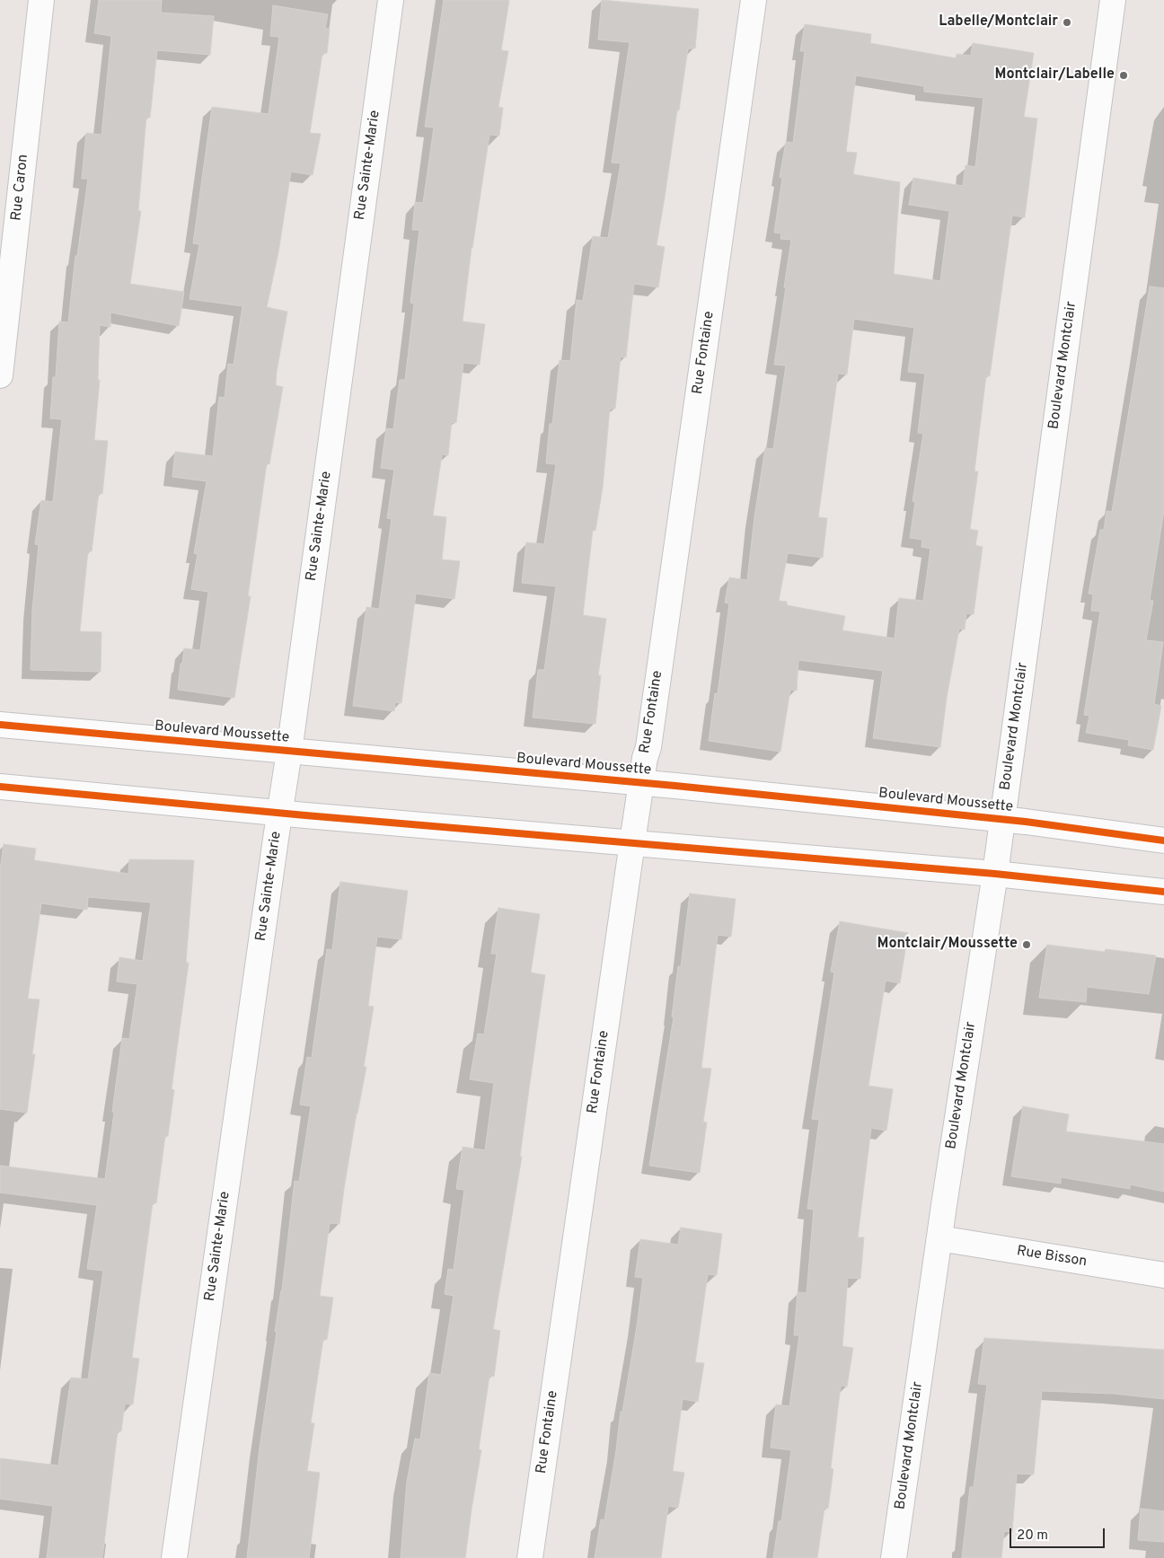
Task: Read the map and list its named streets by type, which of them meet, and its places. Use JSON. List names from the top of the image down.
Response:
{
  "streets": {
    "street": [
      "Rue Sainte-Marie",
      "Rue Caron",
      "Rue Fontaine",
      "Boulevard Montclair",
      "Boulevard Moussette",
      "Rue Bisson"
    ]
  },
  "crossings": [
    ["Rue Sainte-Marie", "Boulevard Moussette"],
    ["Rue Fontaine", "Boulevard Moussette"],
    ["Boulevard Montclair", "Boulevard Moussette"],
    ["Boulevard Montclair", "Rue Bisson"]
  ],
  "places": ["Labelle/Montclair", "Montclair/Labelle", "Montclair/Moussette"],
  "scale_bar": "20 m"
}
